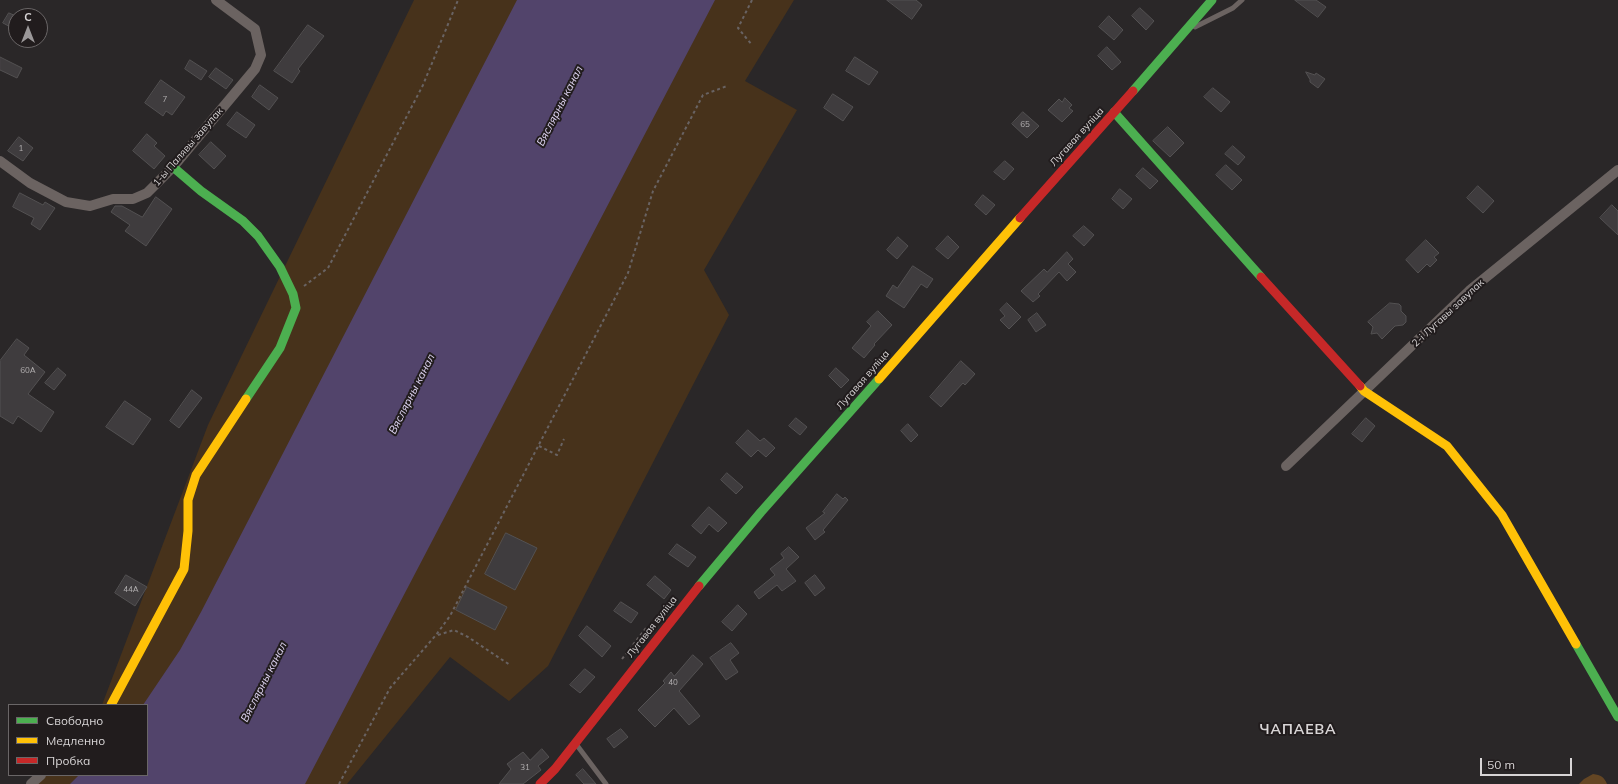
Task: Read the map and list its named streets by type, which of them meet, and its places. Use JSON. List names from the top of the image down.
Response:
{
  "streets": {
    "street": ["Лугавая вуліца", "1-ы Палявы завулак", "2-і Лугавы завулак"]
  },
  "districts": ["ЧАПАЕВА"],
  "water": ["Вяслярны канал"],
  "house_numbers": [
    "7",
    "65",
    "1",
    "60А",
    "44А",
    "40",
    "31"
  ],
  "legend": ["Свободно", "Медленно", "Пробка"],
  "scale_bar": "50 m",
  "north": "top"
}
